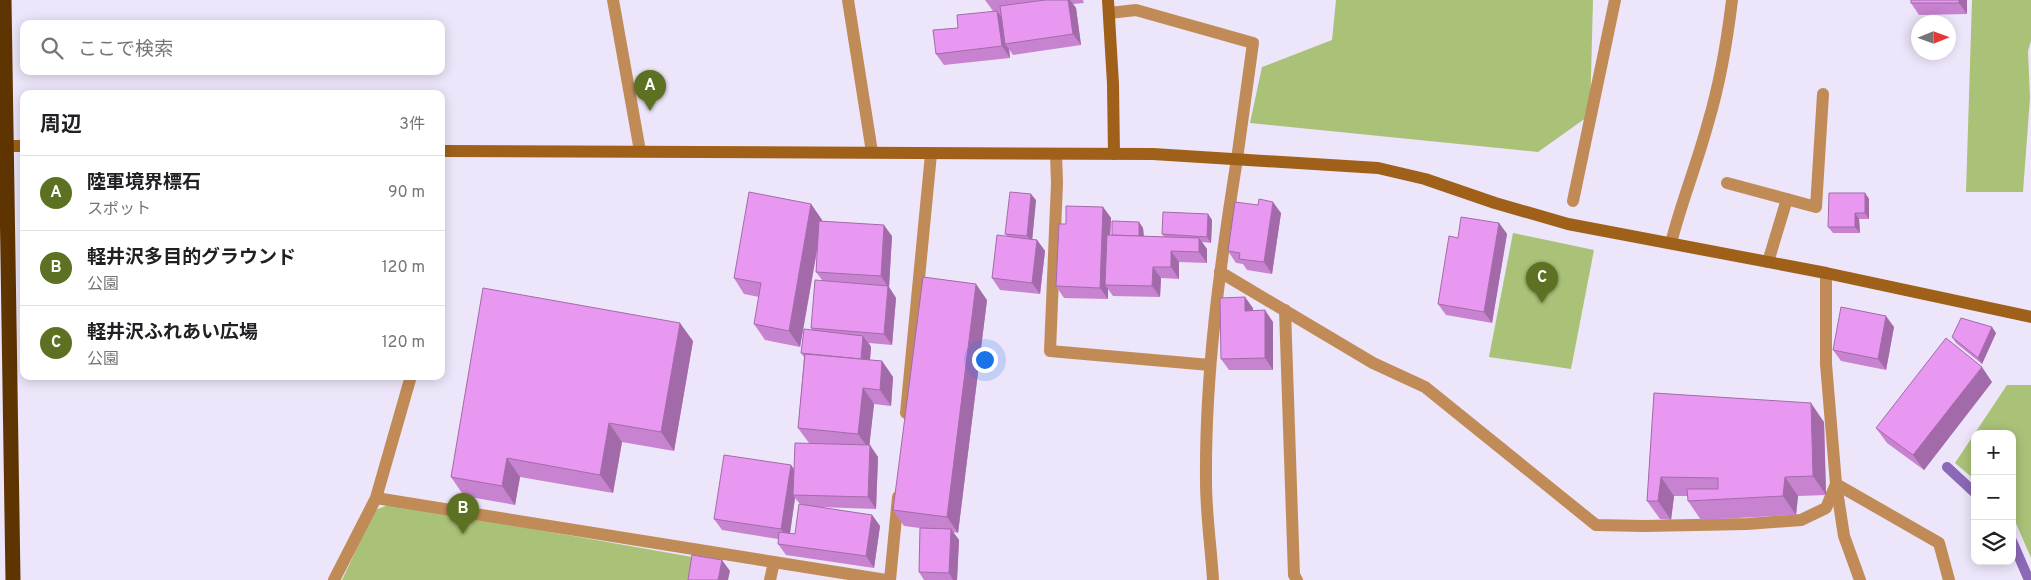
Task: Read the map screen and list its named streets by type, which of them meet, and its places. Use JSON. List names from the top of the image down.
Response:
{
  "north": "right",
  "page": {
    "search": "ここで検索",
    "pins": ["A", "C", "B"],
    "heading": ["周辺", "3件"],
    "list": [
      {
        "mark": "A",
        "name": "陸軍境界標石",
        "note": "スポット",
        "value": "90 m"
      },
      {
        "mark": "B",
        "name": "軽井沢多目的グラウンド",
        "note": "公園",
        "value": "120 m"
      },
      {
        "mark": "C",
        "name": "軽井沢ふれあい広場",
        "note": "公園",
        "value": "120 m"
      }
    ],
    "map_buttons": ["+", "−"]
  }
}
